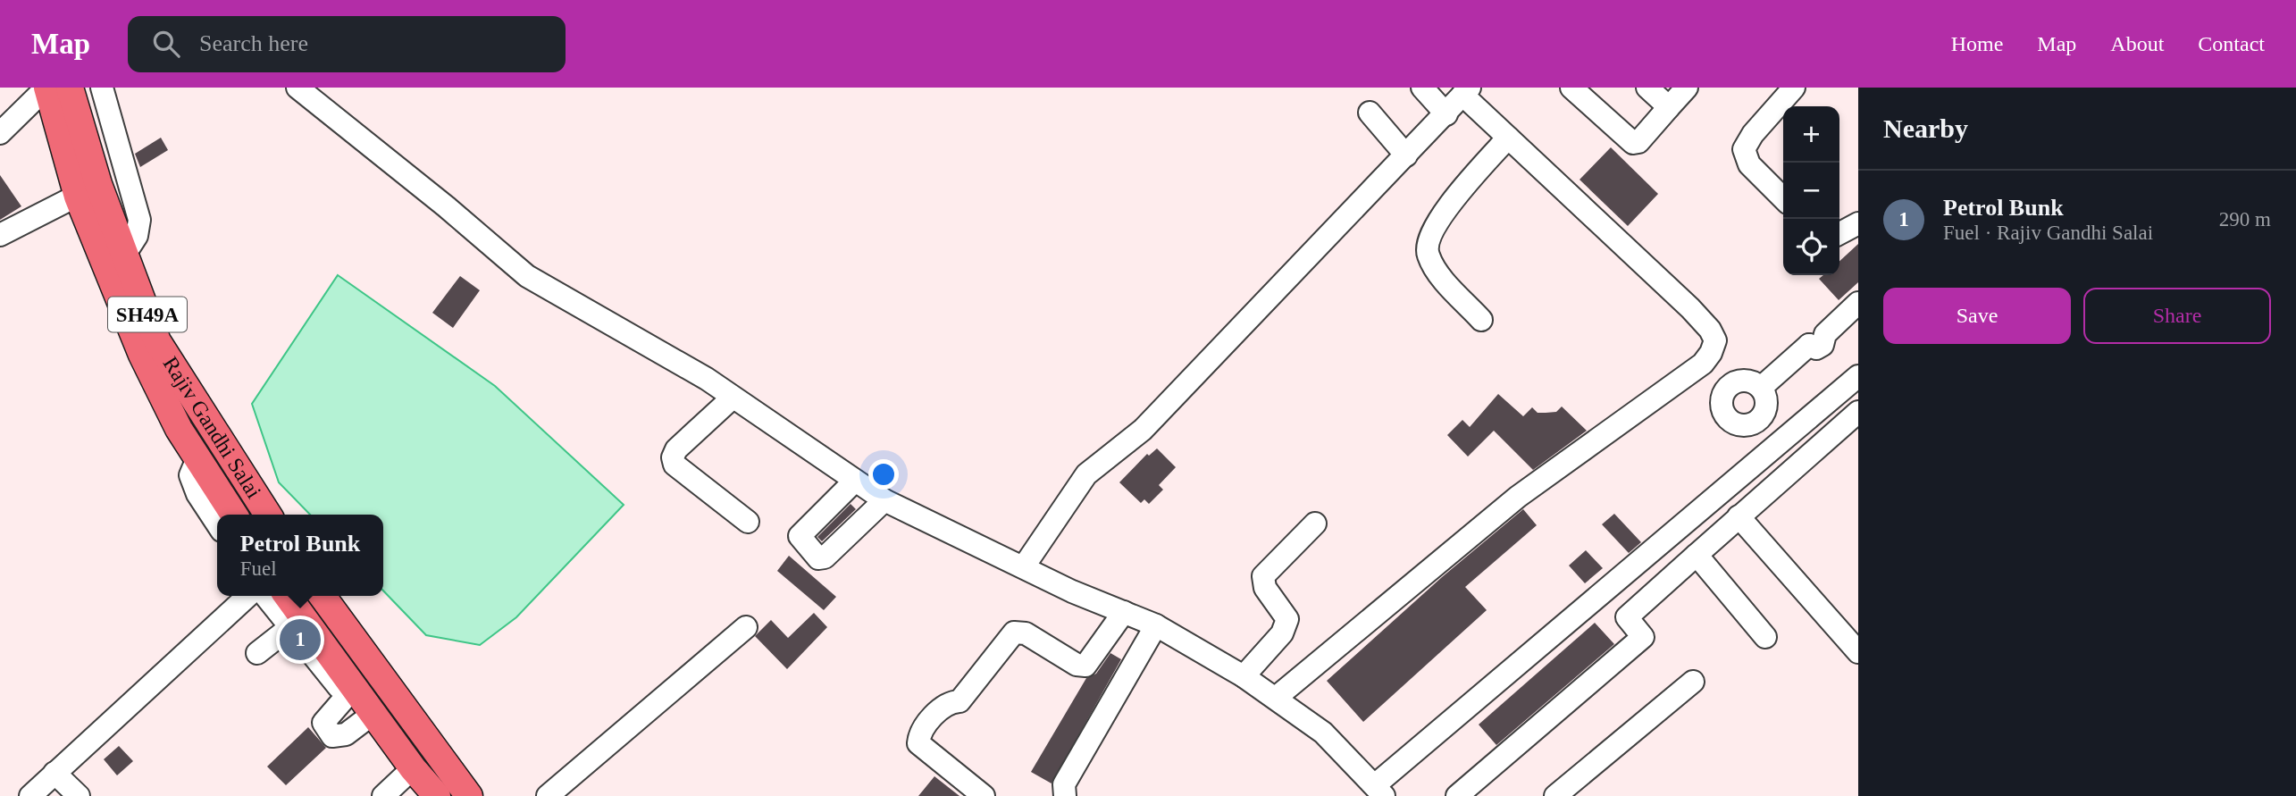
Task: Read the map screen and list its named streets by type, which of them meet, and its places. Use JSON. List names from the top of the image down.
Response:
{
  "streets": {
    "main road": ["SH49A", "Rajiv Gandhi Salai"]
  },
  "page": {
    "header": "Map",
    "search": "Search here",
    "nav": [
      "Home",
      "Map",
      "About",
      "Contact"
    ],
    "heading": "Nearby",
    "map_buttons": ["+", "−"],
    "list": [
      {
        "mark": "1",
        "name": "Petrol Bunk",
        "note": "Fuel · Rajiv Gandhi Salai",
        "value": "290 m"
      }
    ],
    "buttons": ["Save", "Share"],
    "popup": ["Petrol Bunk", "Fuel"],
    "pins": "1"
  }
}
